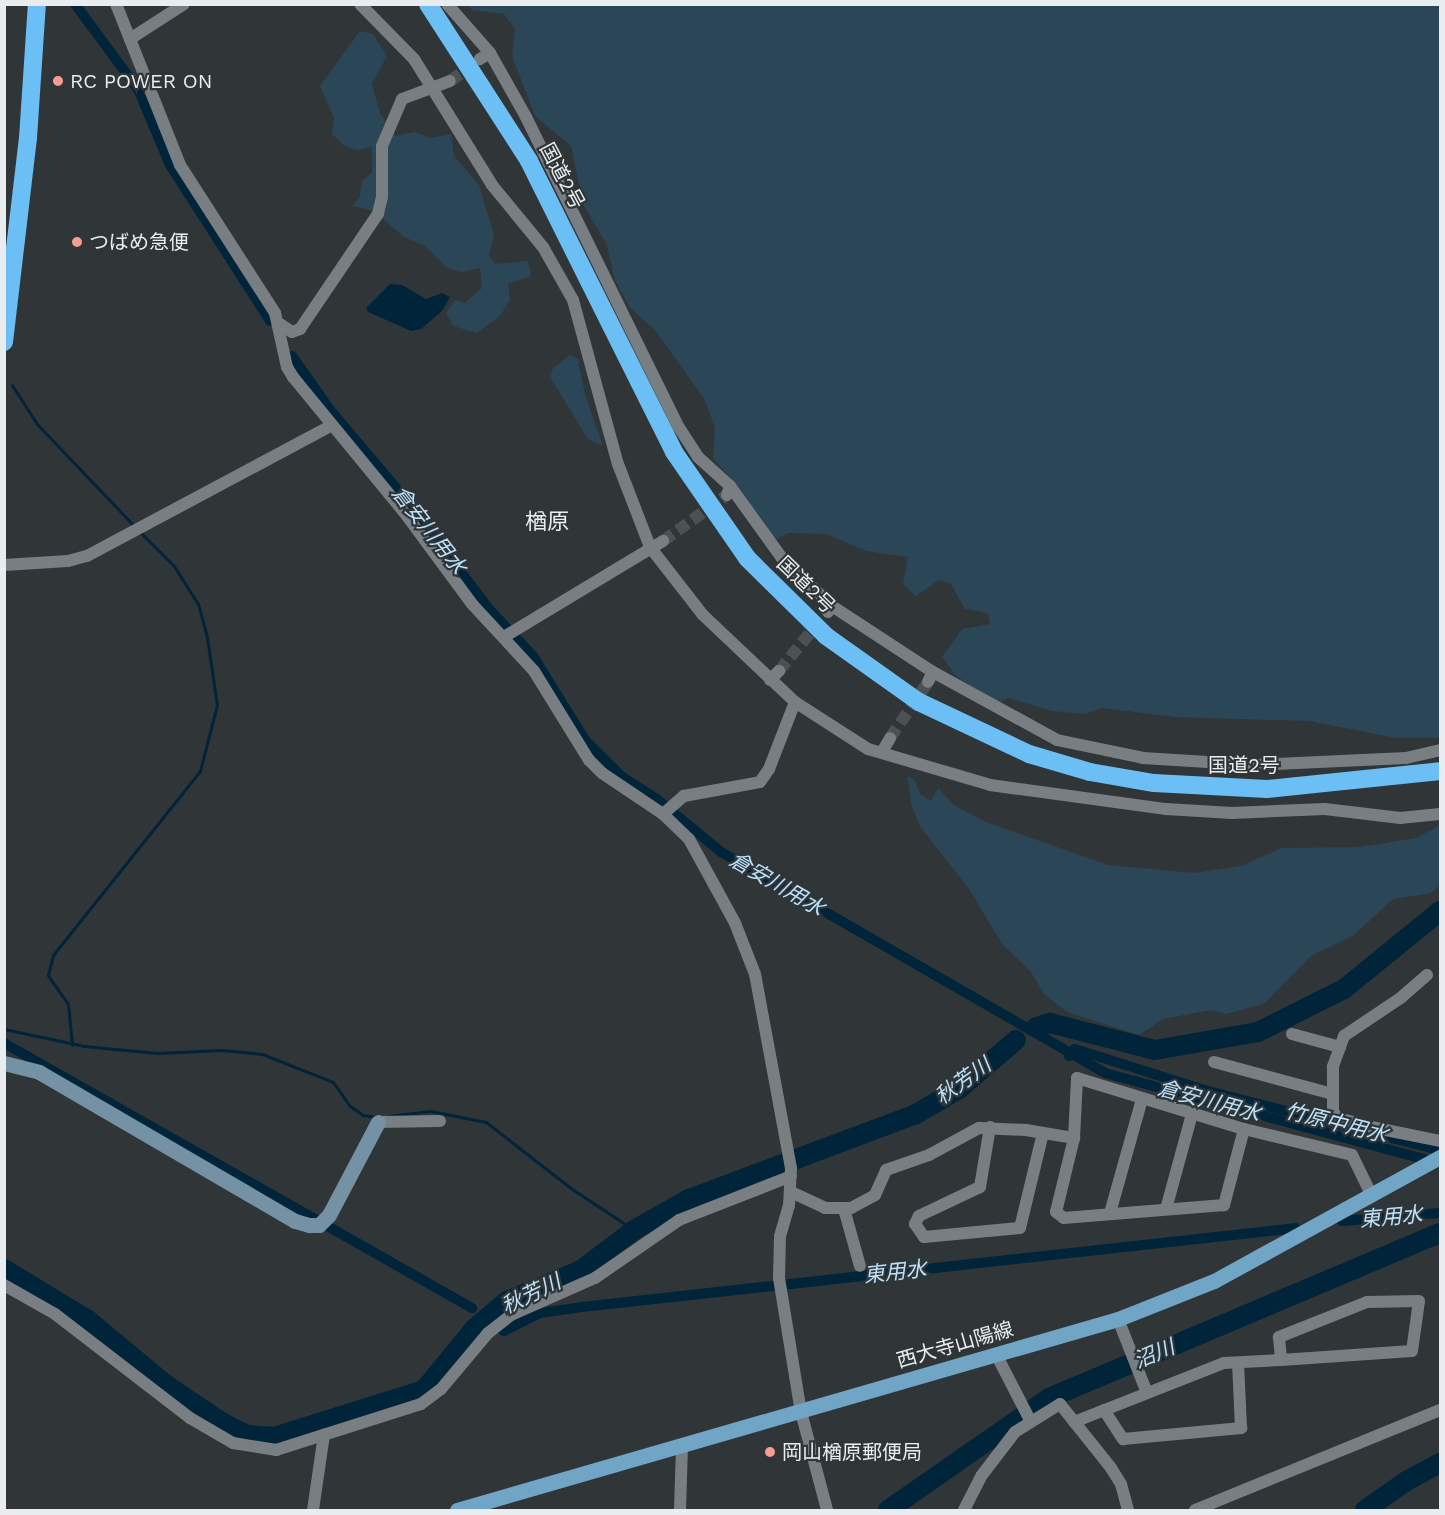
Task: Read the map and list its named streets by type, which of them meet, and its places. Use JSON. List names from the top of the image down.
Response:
{
  "streets": {
    "highway": ["国道2号"],
    "main road": ["西大寺山陽線"]
  },
  "districts": ["楢原"],
  "water": [
    "倉安川用水",
    "秋芳川",
    "竹原中用水",
    "東用水",
    "沼川"
  ],
  "places": ["RC POWER ON", "つばめ急便", "岡山楢原郵便局"]
}
